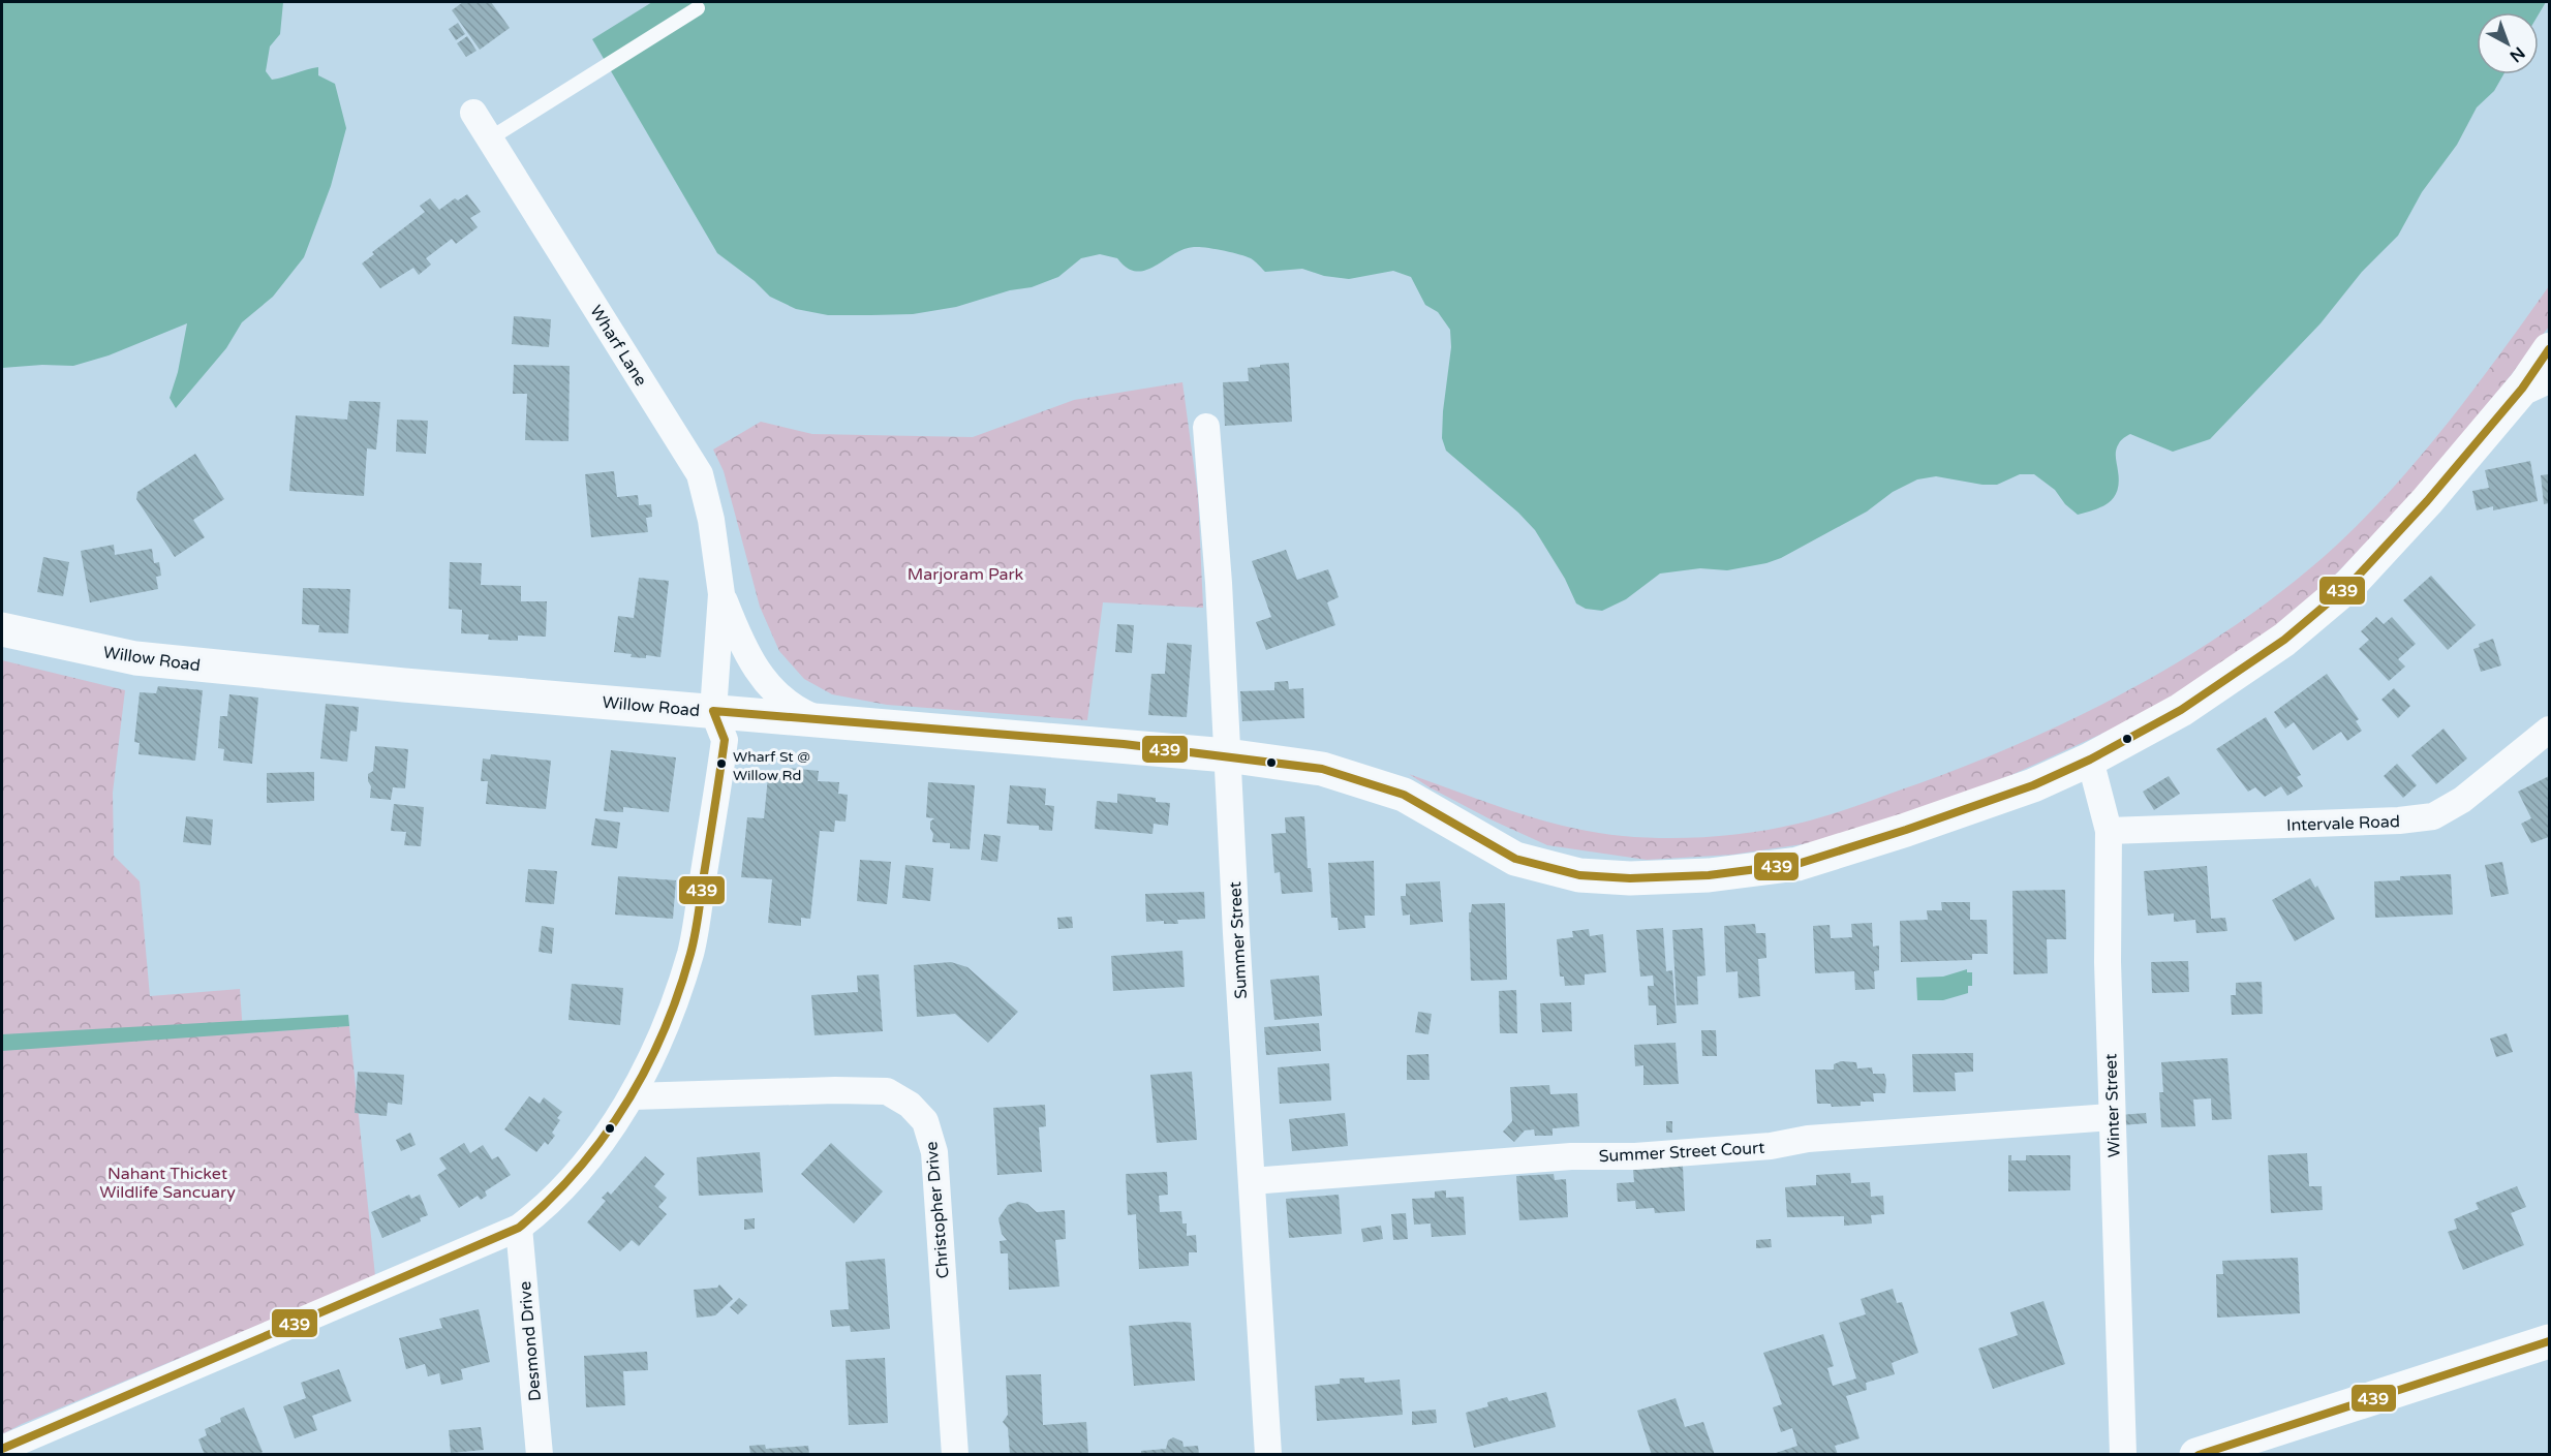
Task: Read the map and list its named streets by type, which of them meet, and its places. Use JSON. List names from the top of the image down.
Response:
{
  "streets": {
    "main road": ["Willow Road"],
    "street": [
      "Wharf Lane",
      "Intervale Road",
      "Summer Street",
      "Winter Street",
      "Summer Street Court",
      "Christopher Drive",
      "Desmond Drive"
    ]
  },
  "crossings": [
    ["Wharf Lane", "Willow Road"],
    ["Willow Road", "Summer Street"],
    ["Willow Road", "Winter Street"],
    ["Intervale Road", "Winter Street"],
    ["Summer Street", "Summer Street Court"],
    ["Winter Street", "Summer Street Court"]
  ],
  "parks": ["Marjoram Park", "Nahant Thicket Wildlife Sancuary"],
  "places": ["Wharf St @ Willow Rd"],
  "lines": ["transit line 439"],
  "north": "bottom right"
}
